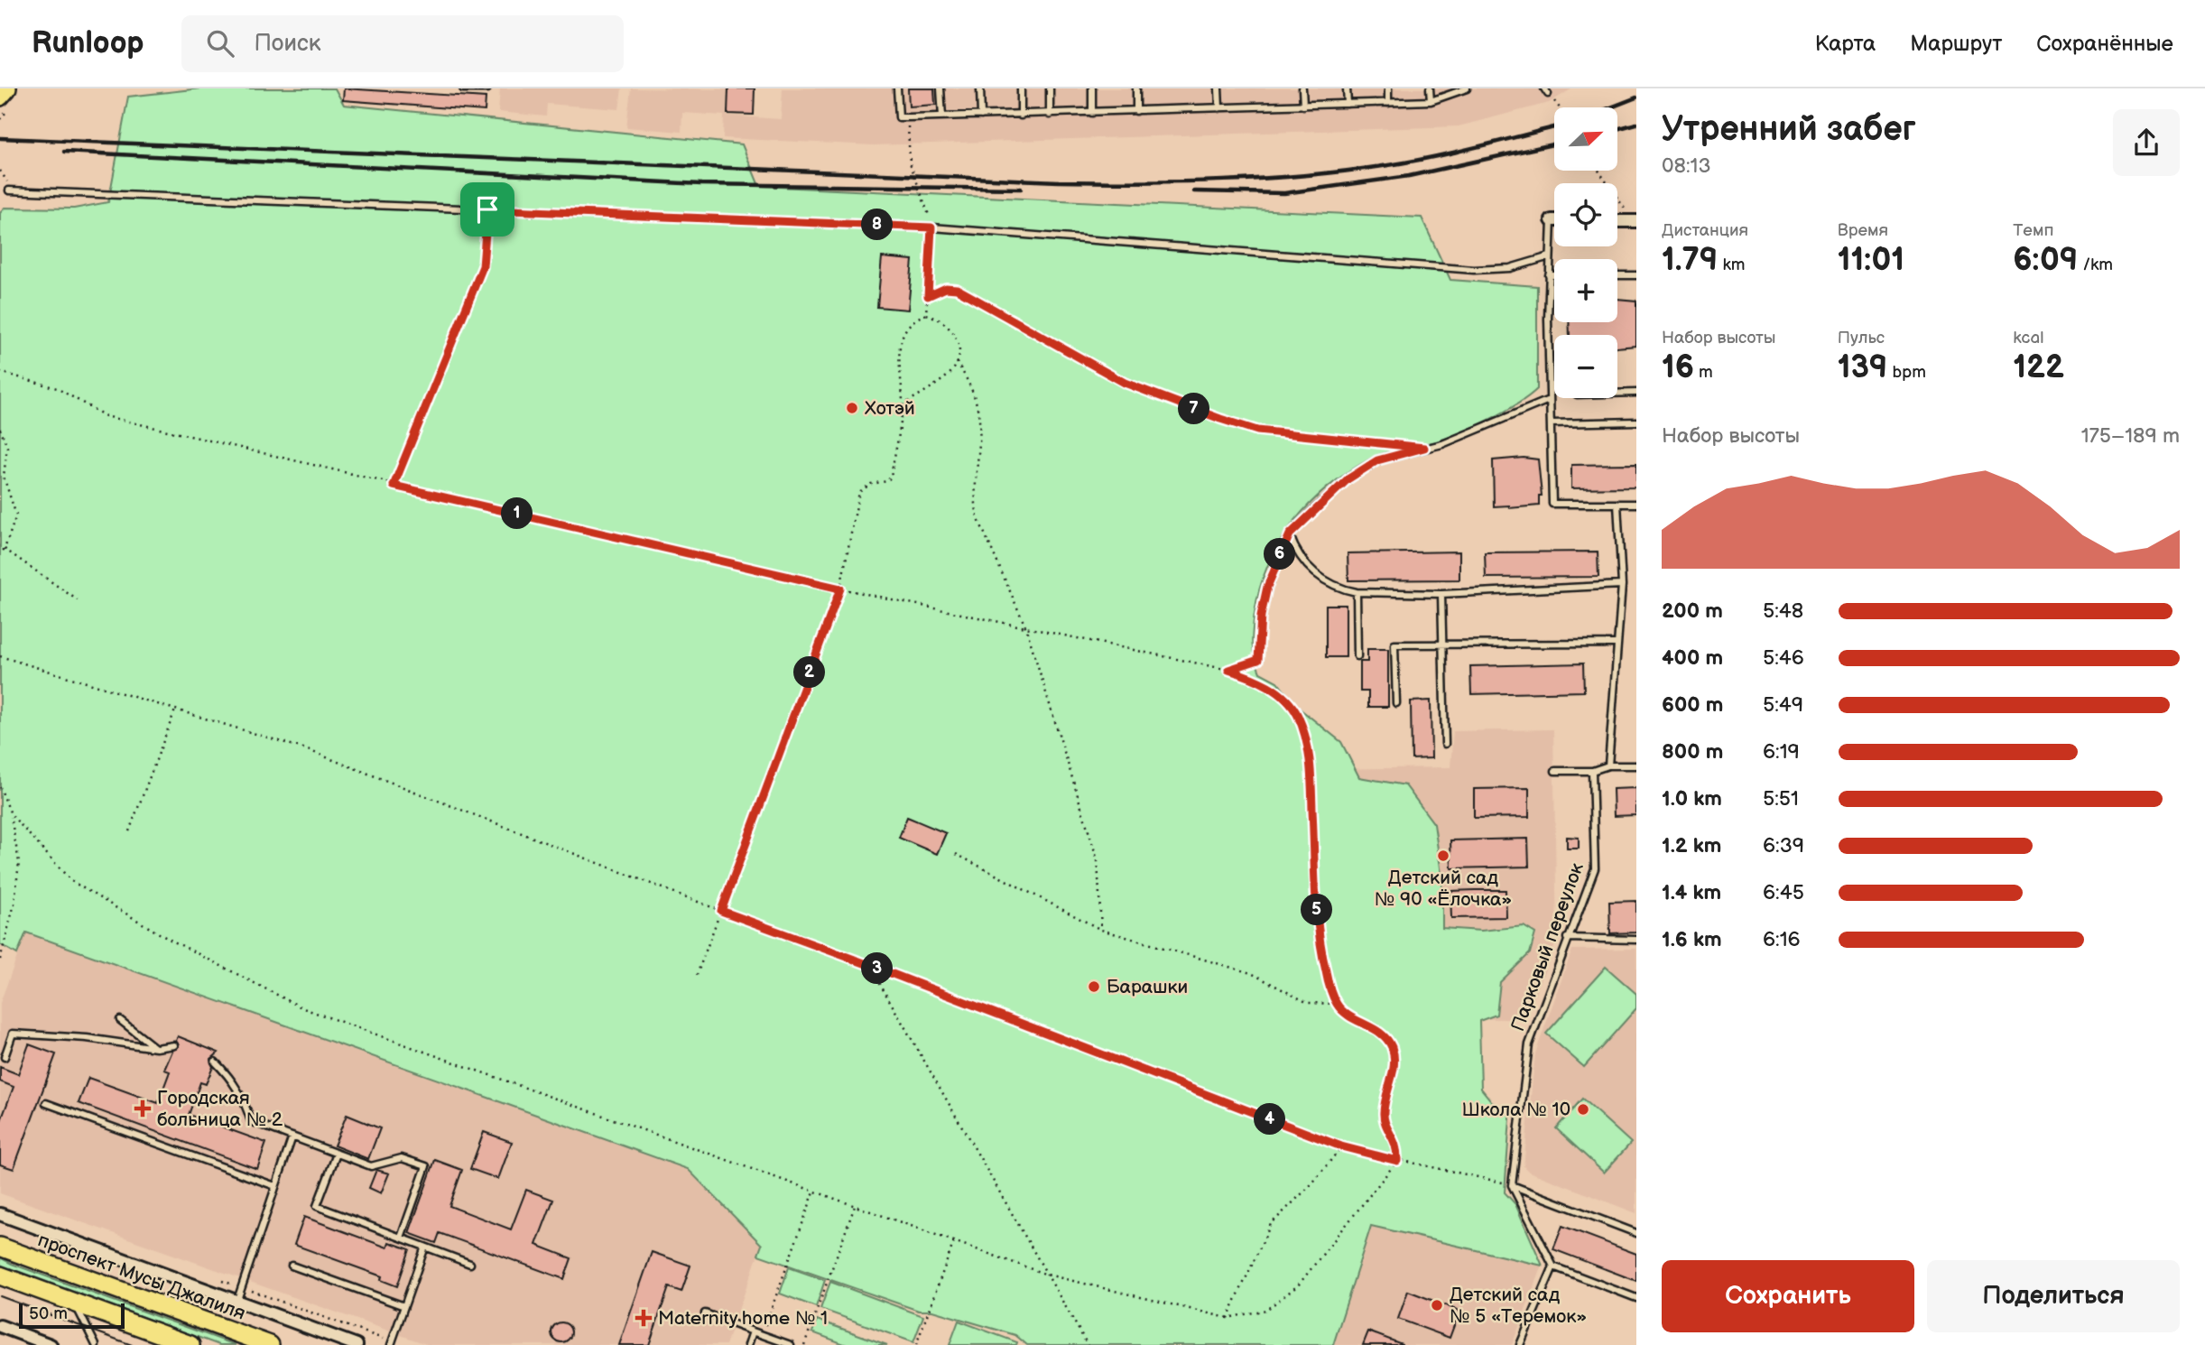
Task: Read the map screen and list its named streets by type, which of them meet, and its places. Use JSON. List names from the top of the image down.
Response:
{
  "streets": {
    "main road": ["проспект Мусы Джалиля"],
    "lane": ["Парковый переулок"]
  },
  "places": {
    "other": [
      "Хотэй",
      "Детский сад № 90 «Ёлочка»",
      "Барашки",
      "Школа № 10",
      "Детский сад № 5 «Теремок»"
    ],
    "health": ["Городская больница № 2", "Maternity home № 1"]
  },
  "scale_bar": "50 m",
  "north": "top right",
  "page": {
    "header": "Runloop",
    "search": "Поиск",
    "nav": ["Карта", "Маршрут", "Сохранённые"],
    "heading": ["Утренний забег", "08:13"],
    "map_buttons": ["+", "−"],
    "stats": [
      ["Дистанция", "1.79 km"],
      ["Время", "11:01"],
      ["Темп", "6:09 /km"],
      ["Набор высоты", "16 m"],
      ["Пульс", "139 bpm"],
      ["kcal", "122"]
    ],
    "pins": [
      "8",
      "7",
      "1",
      "6",
      "2",
      "5",
      "3",
      "4"
    ],
    "chart": ["Набор высоты", "175–189 m"],
    "list": [
      {
        "name": "200 m",
        "note": "5:48"
      },
      {
        "name": "400 m",
        "note": "5:46"
      },
      {
        "name": "600 m",
        "note": "5:49"
      },
      {
        "name": "800 m",
        "note": "6:19"
      },
      {
        "name": "1.0 km",
        "note": "5:51"
      },
      {
        "name": "1.2 km",
        "note": "6:39"
      },
      {
        "name": "1.4 km",
        "note": "6:45"
      },
      {
        "name": "1.6 km",
        "note": "6:16"
      }
    ],
    "buttons": ["Сохранить", "Поделиться"],
    "scale": "50 m"
  }
}
